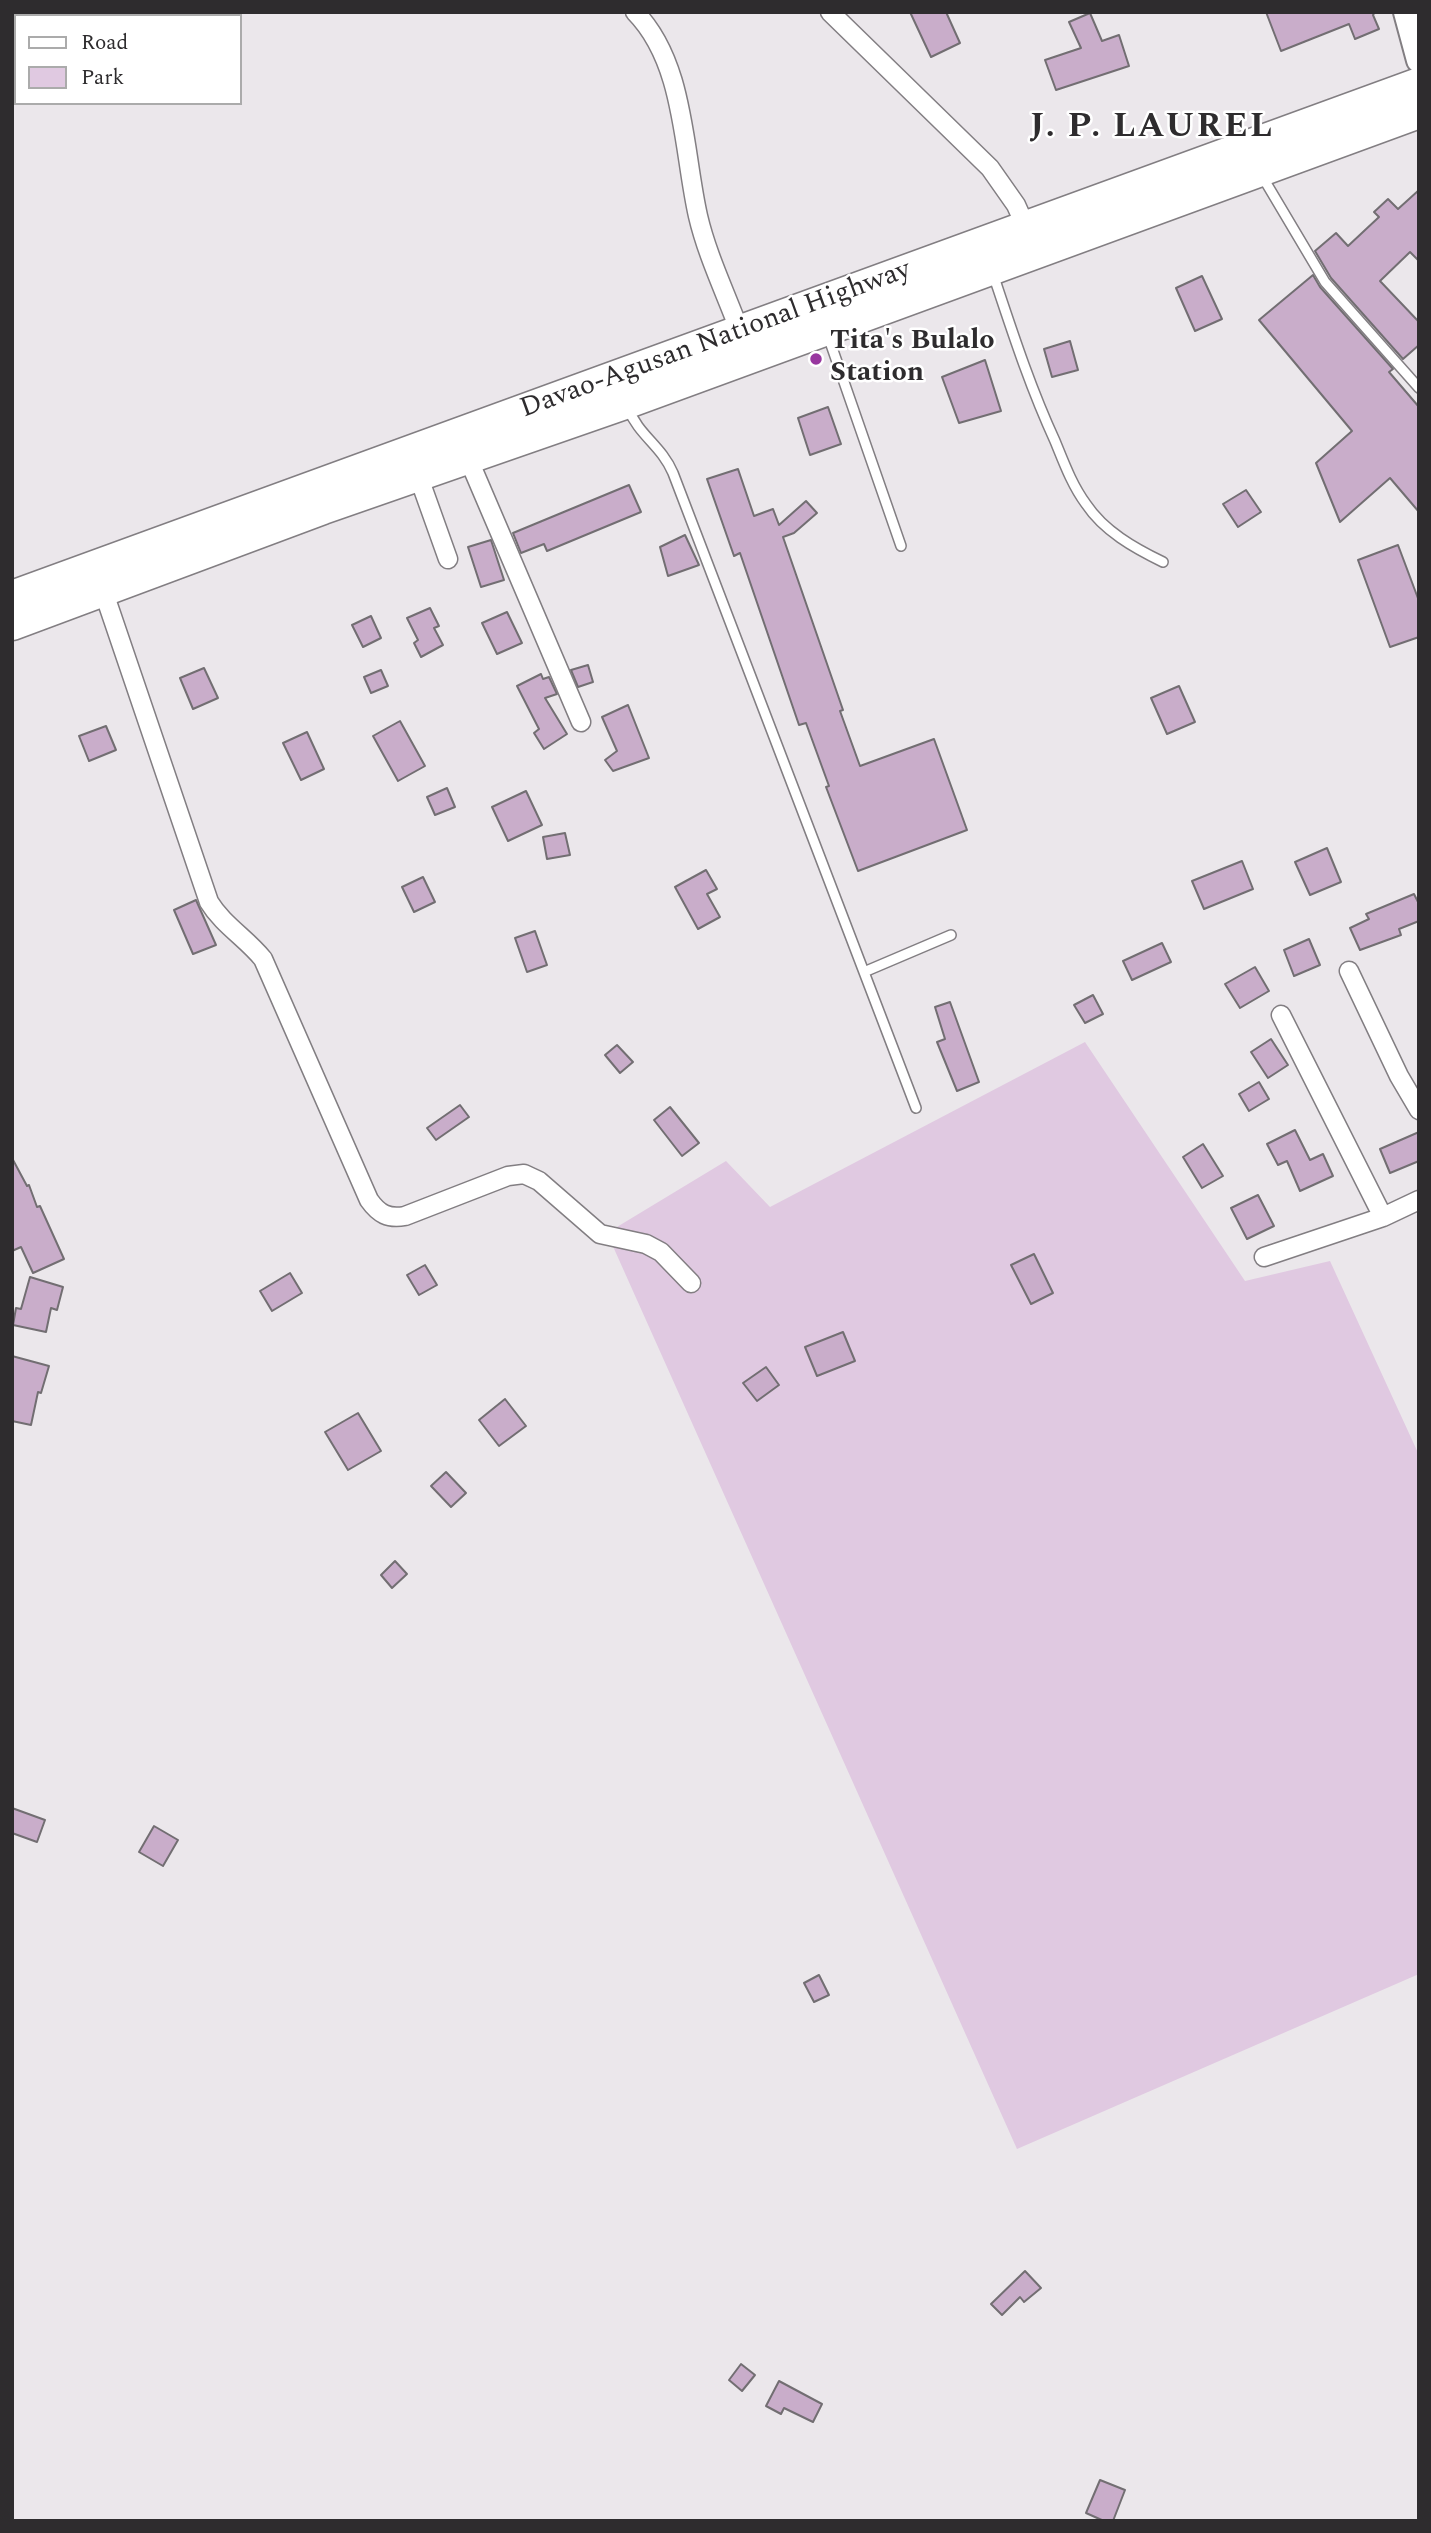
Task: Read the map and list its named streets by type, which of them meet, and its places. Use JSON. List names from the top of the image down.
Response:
{
  "streets": {
    "highway": ["Davao-Agusan National Highway"]
  },
  "districts": ["J. P. LAUREL"],
  "places": ["Tita's Bulalo Station"],
  "legend": ["Road", "Park"]
}
